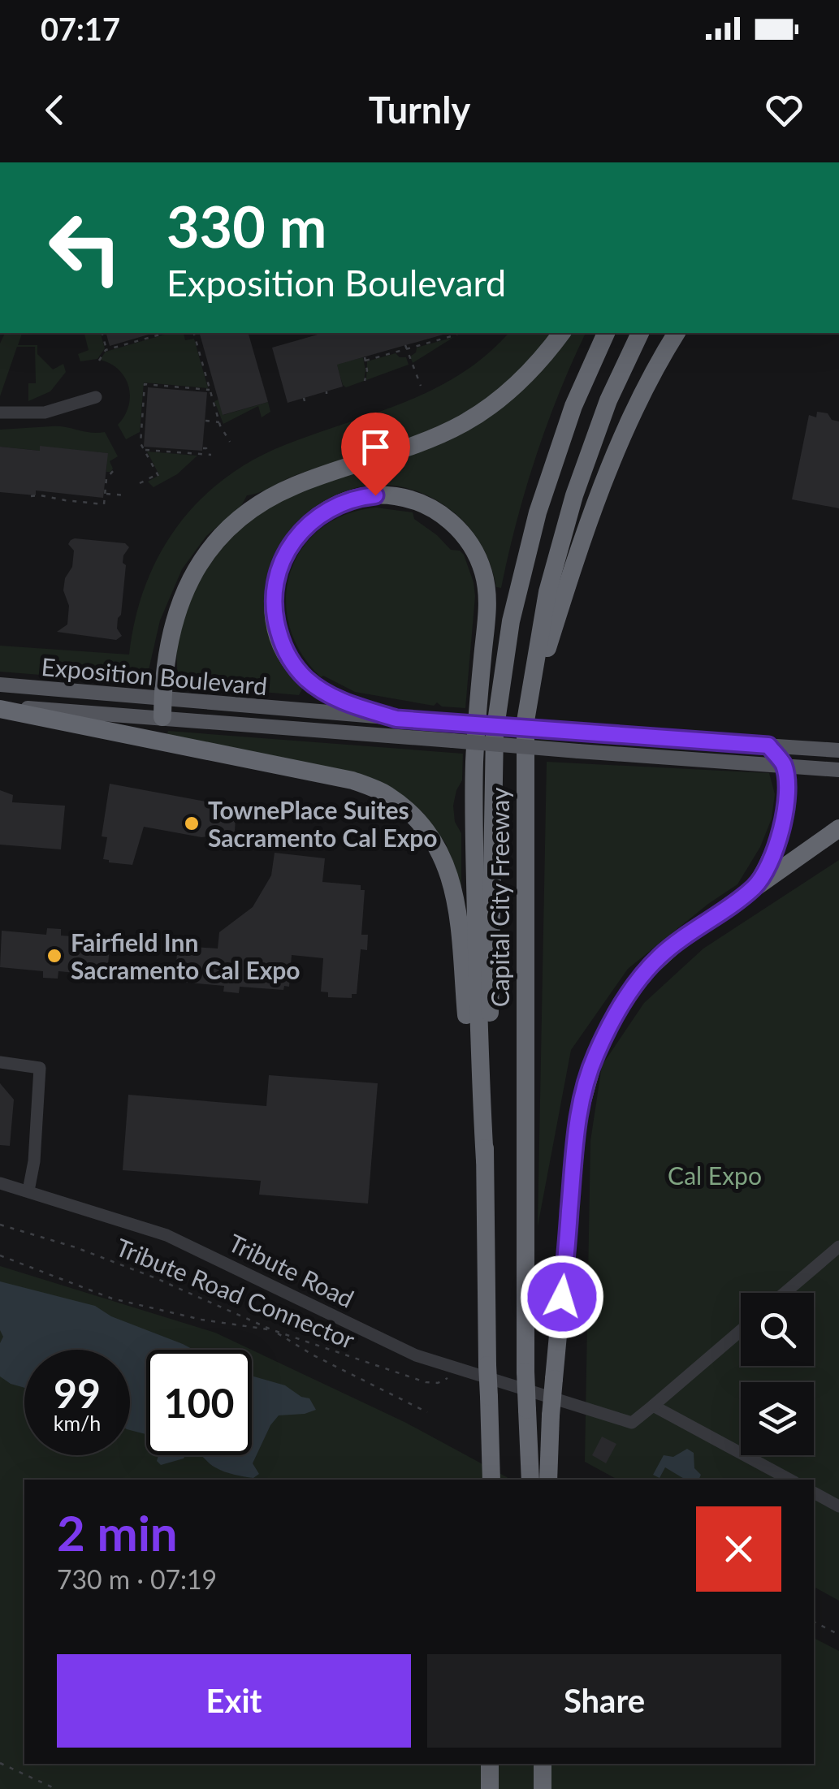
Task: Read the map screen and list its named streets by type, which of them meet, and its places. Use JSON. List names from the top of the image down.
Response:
{
  "streets": {
    "highway": ["Capital City Freeway"],
    "main road": ["Exposition Boulevard"],
    "street": ["Tribute Road"],
    "path": ["Tribute Road Connector"]
  },
  "crossings": [
    ["Tribute Road", "Tribute Road Connector"]
  ],
  "parks": ["Cal Expo"],
  "places": ["TownePlace Suites Sacramento Cal Expo", "Fairfield Inn Sacramento Cal Expo"],
  "page": {
    "status": "07:17",
    "header": "Turnly",
    "turn": ["330 m", "Exposition Boulevard"],
    "speed": "99 km/h",
    "limit": "100",
    "heading": ["2 min", "730 m · 07:19"],
    "buttons": ["Exit", "Share"]
  }
}
